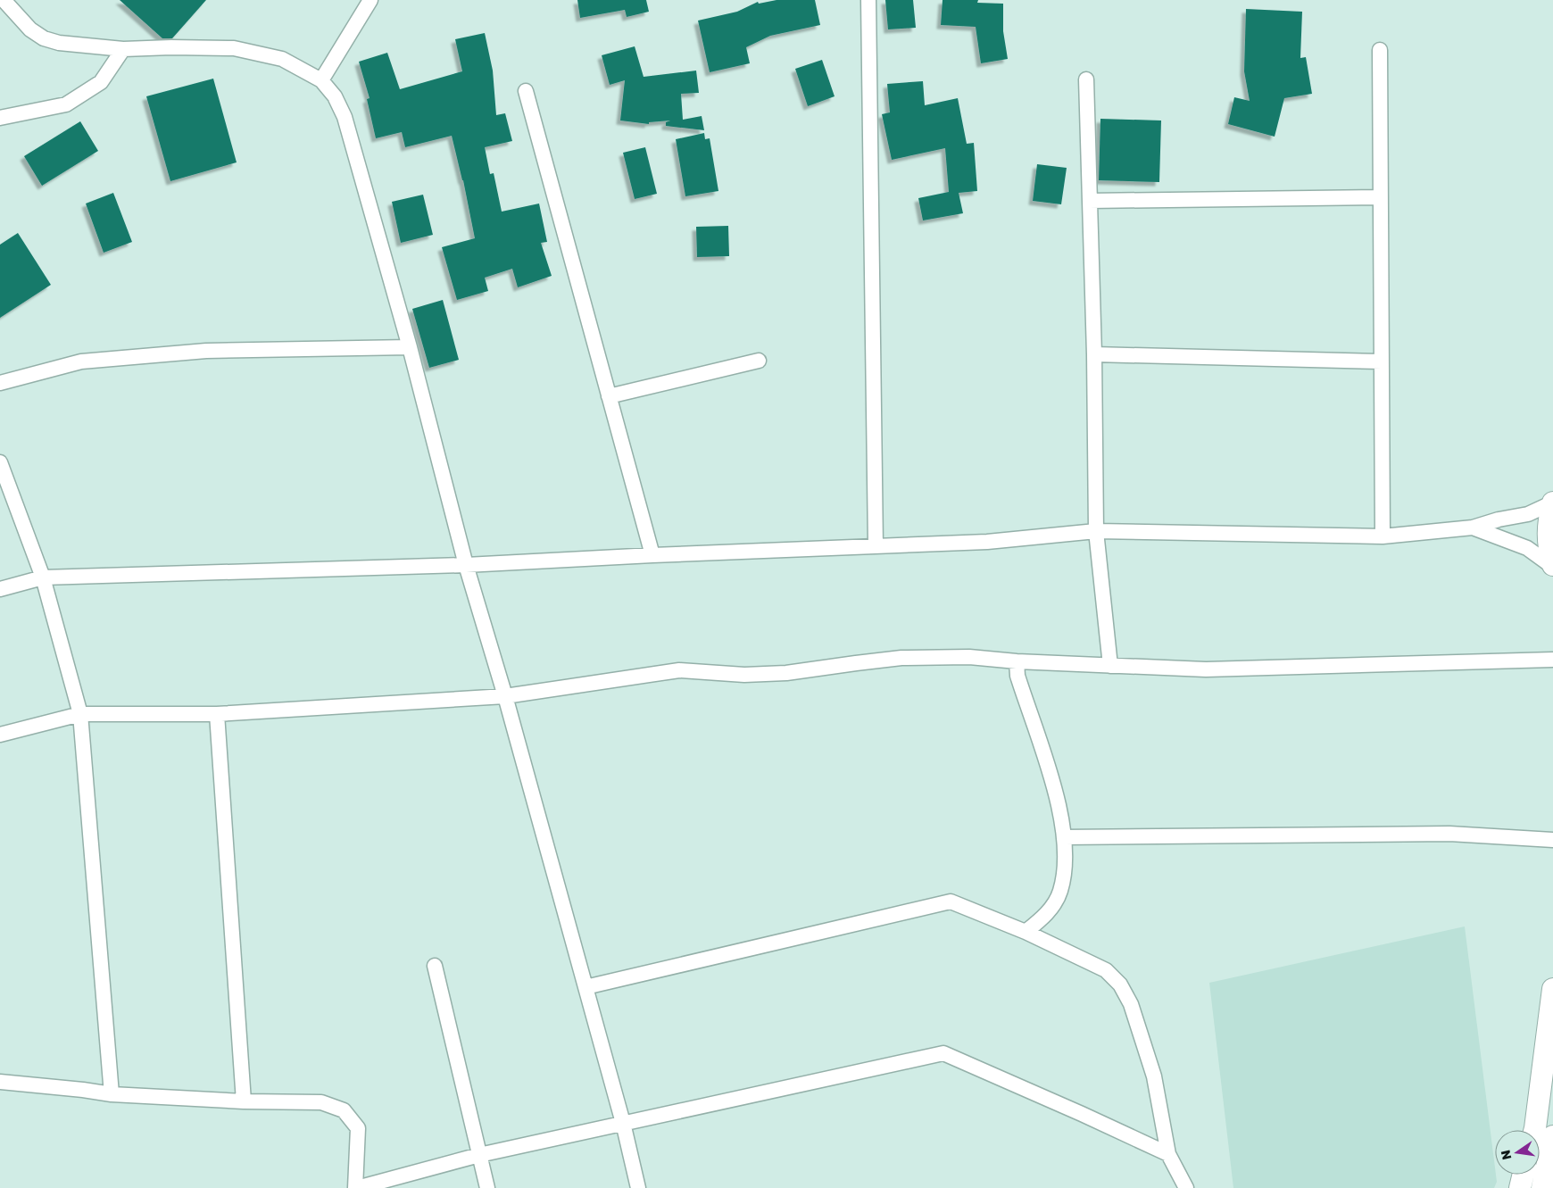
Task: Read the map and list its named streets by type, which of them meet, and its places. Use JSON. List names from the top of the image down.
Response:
{
  "north": "left"
}
